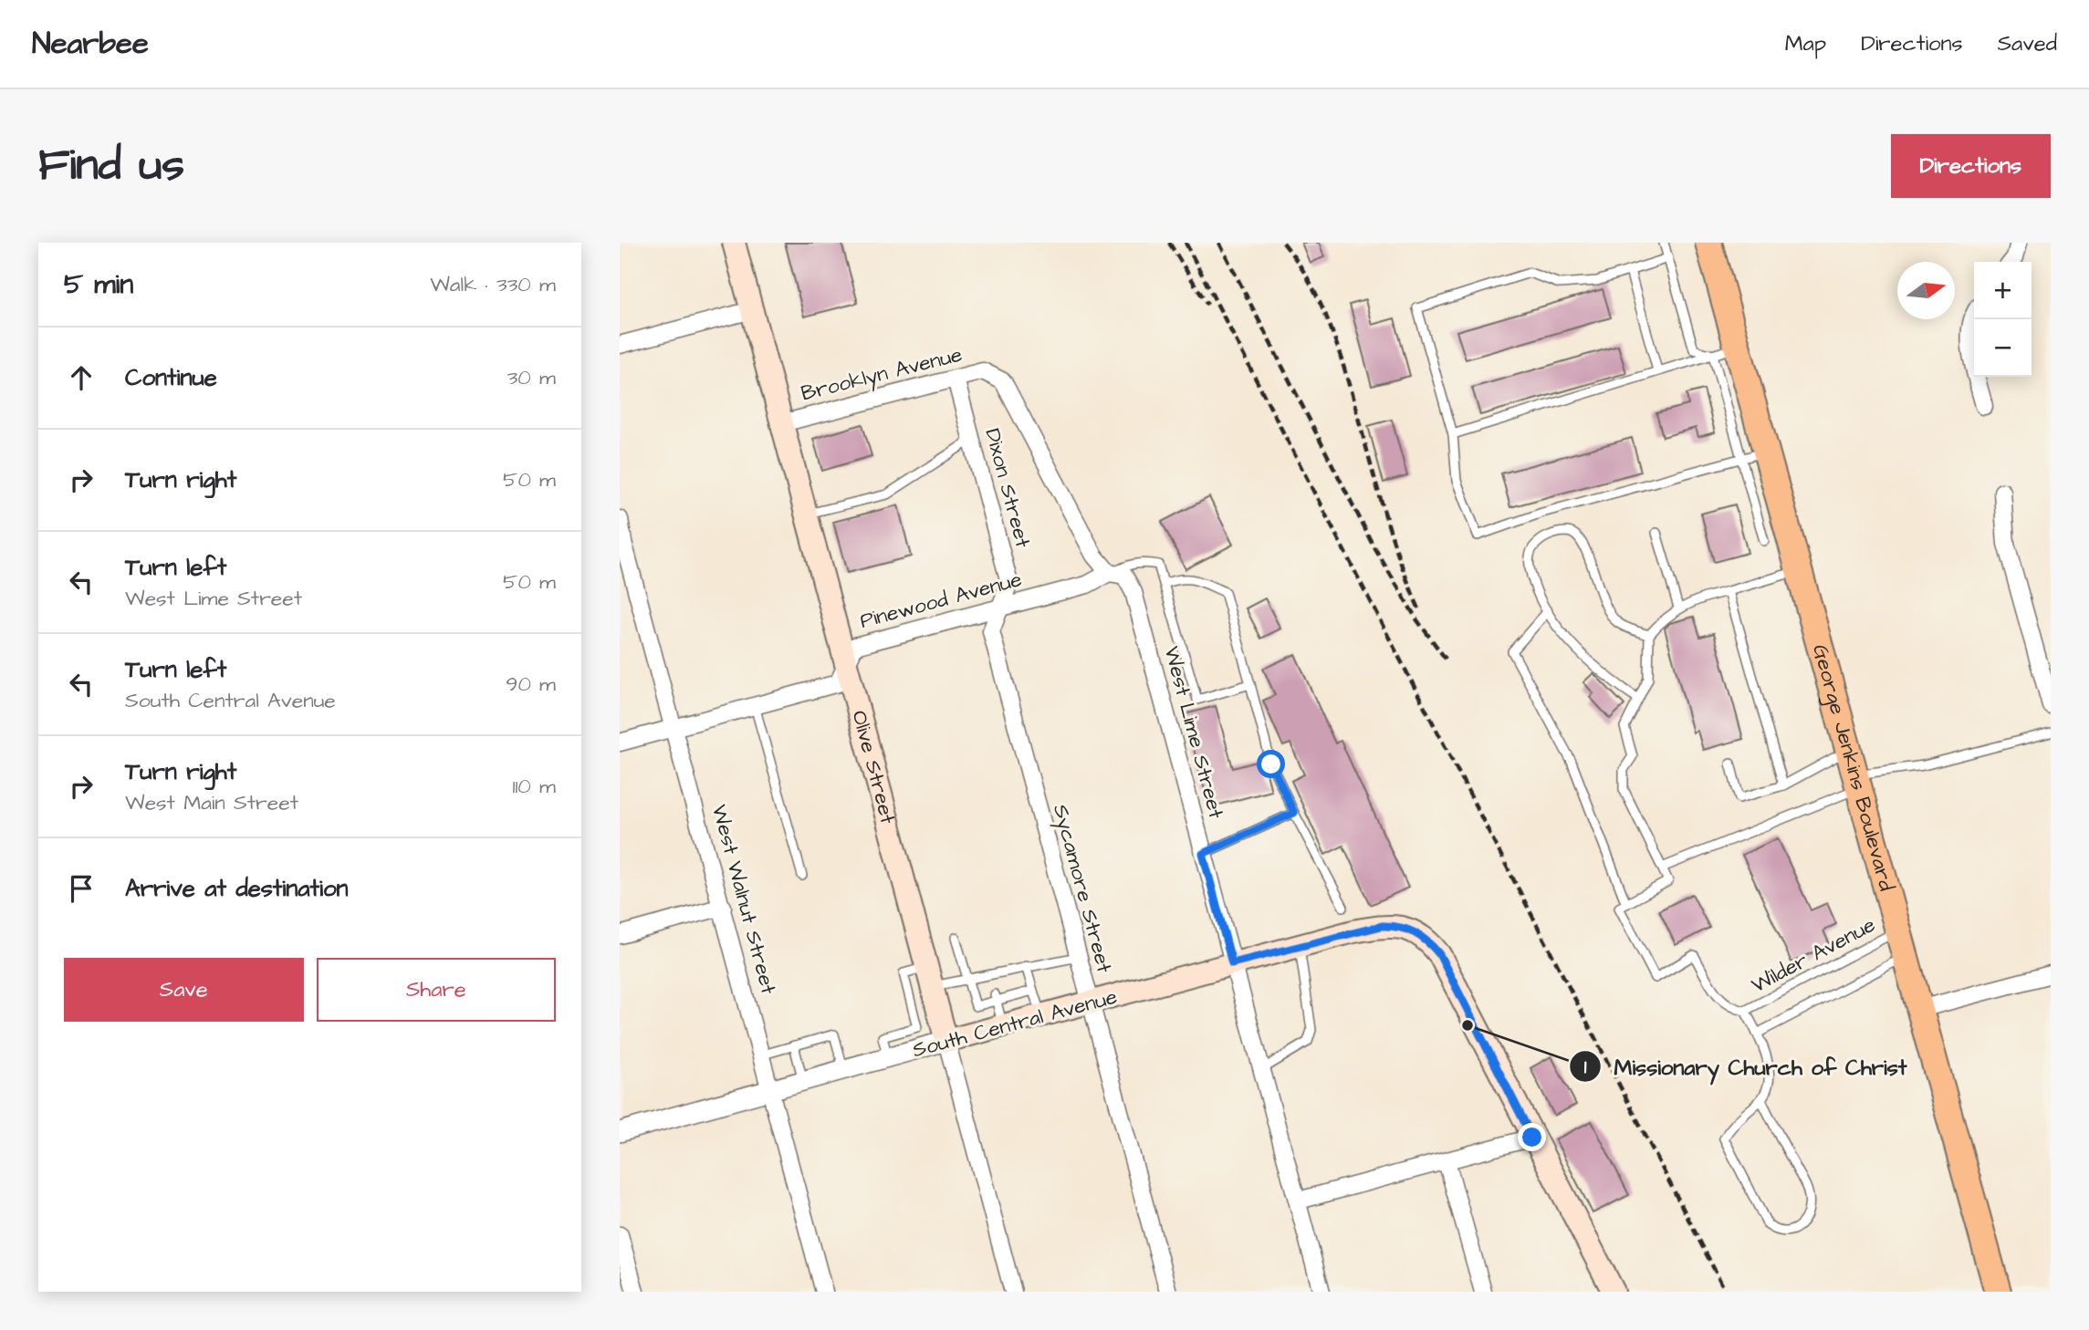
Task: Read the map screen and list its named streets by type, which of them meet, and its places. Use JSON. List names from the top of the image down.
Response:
{
  "streets": {
    "main road": ["Olive Street", "George Jenkins Boulevard", "South Central Avenue"],
    "street": [
      "Brooklyn Avenue",
      "Dixon Street",
      "Pinewood Avenue",
      "West Lime Street",
      "Sycamore Street",
      "West Walnut Street"
    ],
    "lane": ["Wilder Avenue"]
  },
  "crossings": [
    ["Brooklyn Avenue", "Dixon Street"],
    ["Brooklyn Avenue", "West Lime Street"],
    ["Brooklyn Avenue", "Olive Street"],
    ["Dixon Street", "Pinewood Avenue"],
    ["Dixon Street", "Sycamore Street"],
    ["Pinewood Avenue", "West Lime Street"],
    ["Pinewood Avenue", "Olive Street"],
    ["Pinewood Avenue", "Sycamore Street"],
    ["Pinewood Avenue", "West Walnut Street"],
    ["West Lime Street", "South Central Avenue"],
    ["Olive Street", "South Central Avenue"],
    ["George Jenkins Boulevard", "Wilder Avenue"],
    ["Sycamore Street", "South Central Avenue"],
    ["West Walnut Street", "South Central Avenue"]
  ],
  "places": ["Missionary Church of Christ"],
  "north": "right",
  "page": {
    "header": "Nearbee",
    "nav": ["Map", "Directions", "Saved"],
    "buttons": [
      "Directions",
      ["Save", "Share"]
    ],
    "title": "Find us",
    "heading": ["5 min", "Walk · 330 m"],
    "map_buttons": ["+", "−"],
    "list": [
      ["Continue", "30 m"],
      ["Turn right", "50 m"],
      ["Turn left", "West Lime Street", "50 m"],
      ["Turn left", "South Central Avenue", "90 m"],
      ["Turn right", "West Main Street", "110 m"],
      "Arrive at destination"
    ]
  }
}
